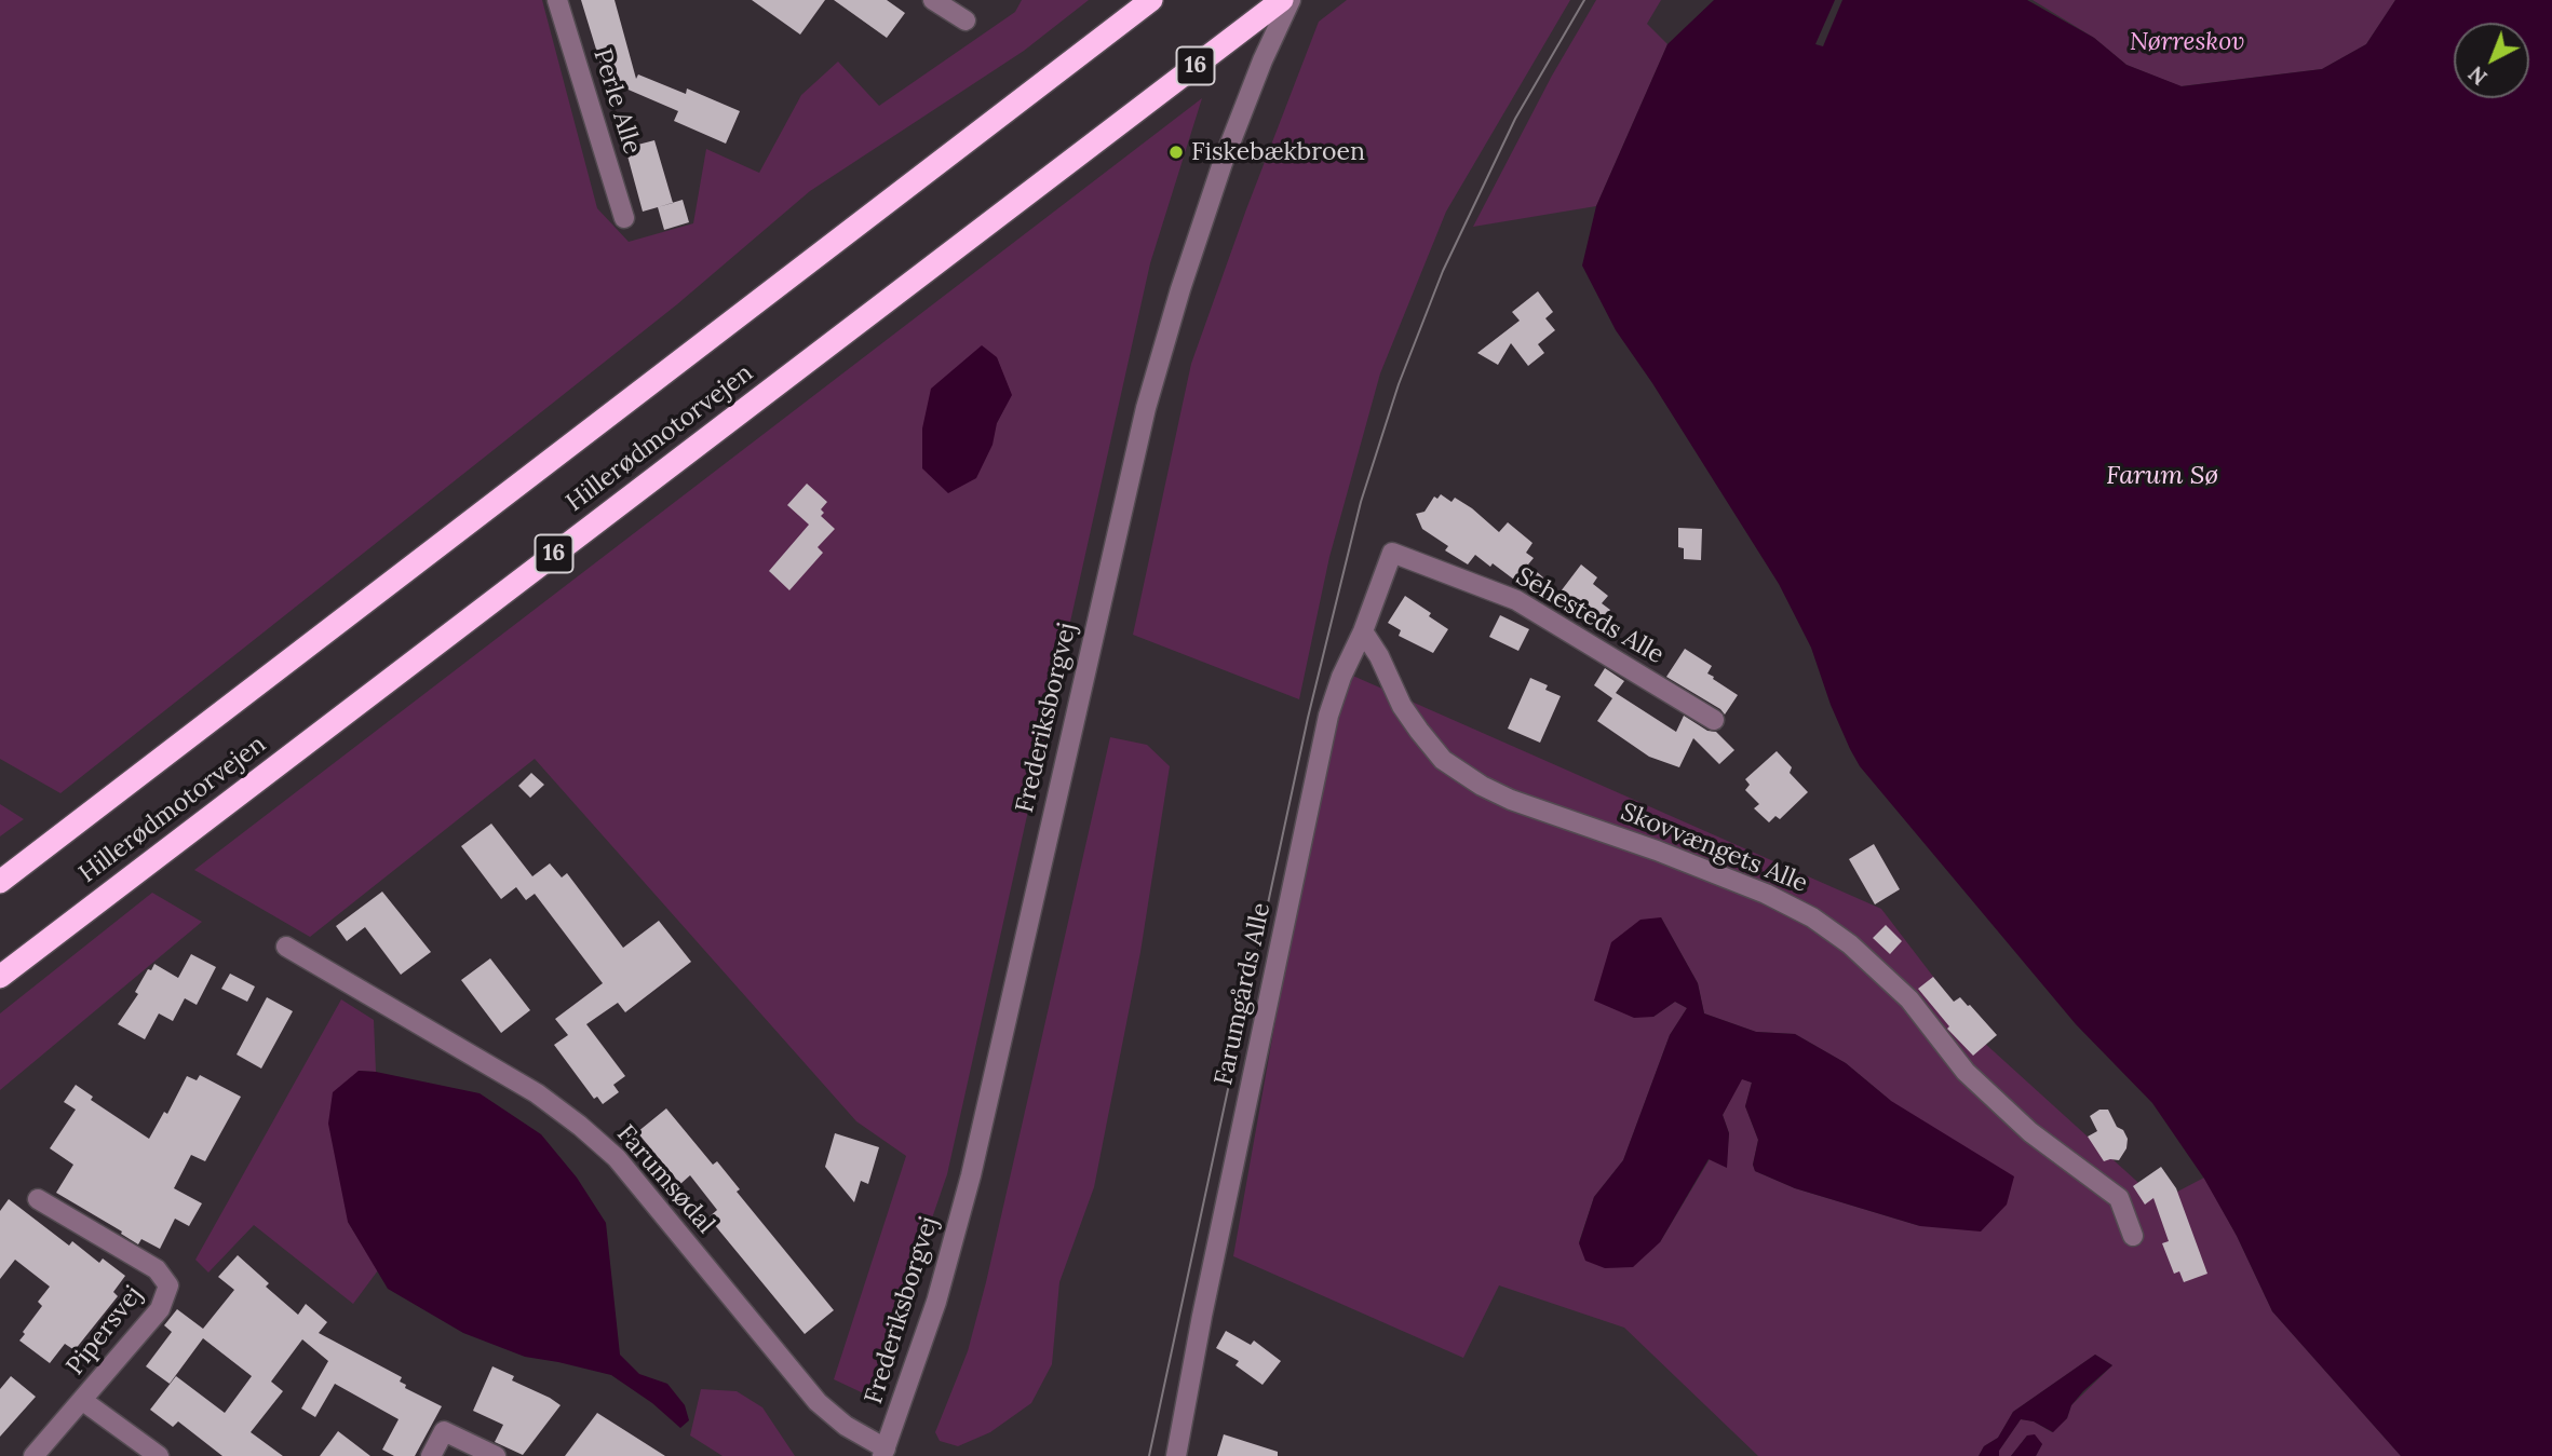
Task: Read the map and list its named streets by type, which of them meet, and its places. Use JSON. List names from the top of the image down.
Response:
{
  "streets": {
    "highway": ["16", "Hillerødmotorvejen"],
    "street": [
      "Perle Alle",
      "Sehesteds Alle",
      "Frederiksborgvej",
      "Skovvængets Alle",
      "Farumgårds Alle",
      "Farumsødal",
      "Pipersvej"
    ]
  },
  "crossings": [
    ["Sehesteds Alle", "Farumgårds Alle"],
    ["Frederiksborgvej", "Farumsødal"],
    ["Skovvængets Alle", "Farumgårds Alle"]
  ],
  "water": ["Farum Sø"],
  "parks": ["Nørreskov"],
  "places": ["Fiskebækbroen"],
  "north": "bottom left"
}
